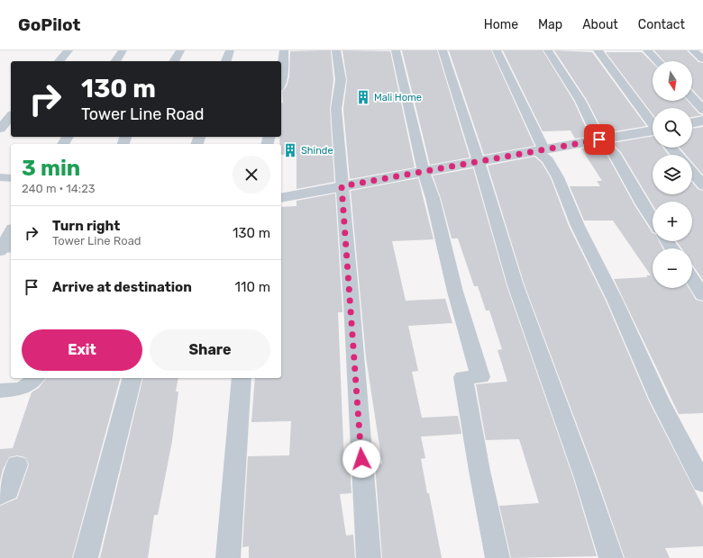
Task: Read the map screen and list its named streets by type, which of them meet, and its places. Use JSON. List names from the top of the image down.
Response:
{
  "places": {
    "building": ["Mali Home", "Shinde"]
  },
  "north": "bottom",
  "page": {
    "header": "GoPilot",
    "nav": [
      "Home",
      "Map",
      "About",
      "Contact"
    ],
    "map_buttons": ["+", "−"],
    "turn": ["130 m", "Tower Line Road"],
    "heading": ["3 min", "240 m · 14:23"],
    "list": [
      {
        "name": "Turn right",
        "note": "Tower Line Road",
        "value": "130 m"
      },
      {
        "name": "Arrive at destination",
        "value": "110 m"
      }
    ],
    "buttons": ["Exit", "Share"]
  }
}
